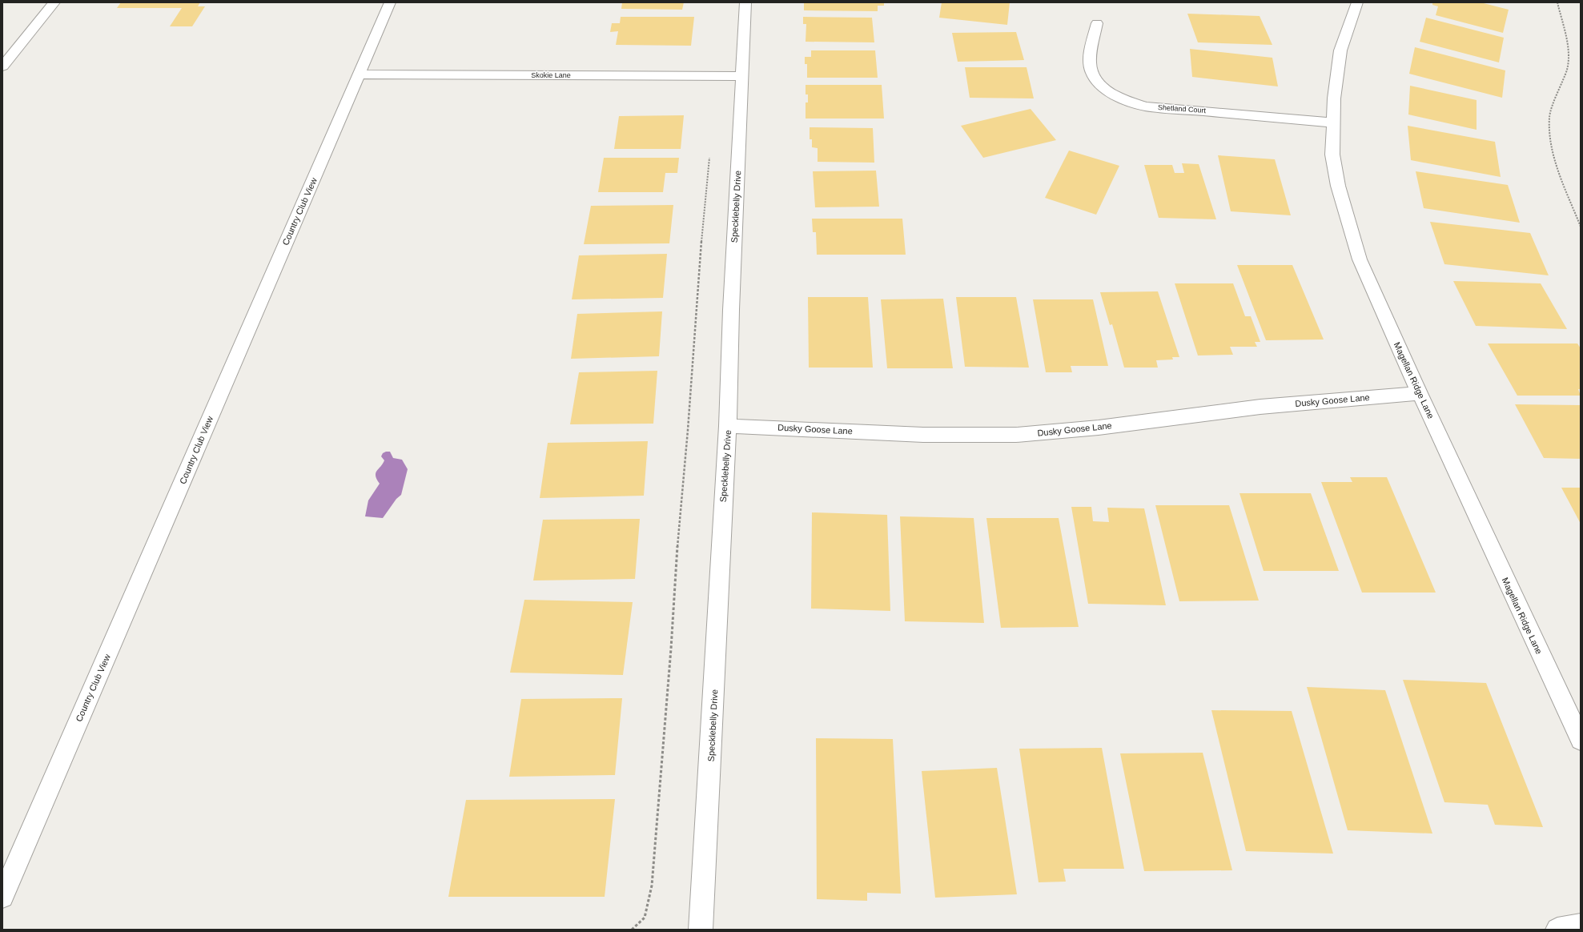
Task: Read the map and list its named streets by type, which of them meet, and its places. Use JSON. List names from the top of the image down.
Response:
{
  "streets": {
    "street": [
      "Skokie Lane",
      "Shetland Court",
      "Specklebelly Drive",
      "Country Club View",
      "Magellan Ridge Lane",
      "Dusky Goose Lane"
    ]
  },
  "crossings": [
    ["Skokie Lane", "Specklebelly Drive"],
    ["Skokie Lane", "Country Club View"],
    ["Shetland Court", "Magellan Ridge Lane"],
    ["Specklebelly Drive", "Dusky Goose Lane"],
    ["Magellan Ridge Lane", "Dusky Goose Lane"]
  ]
}
